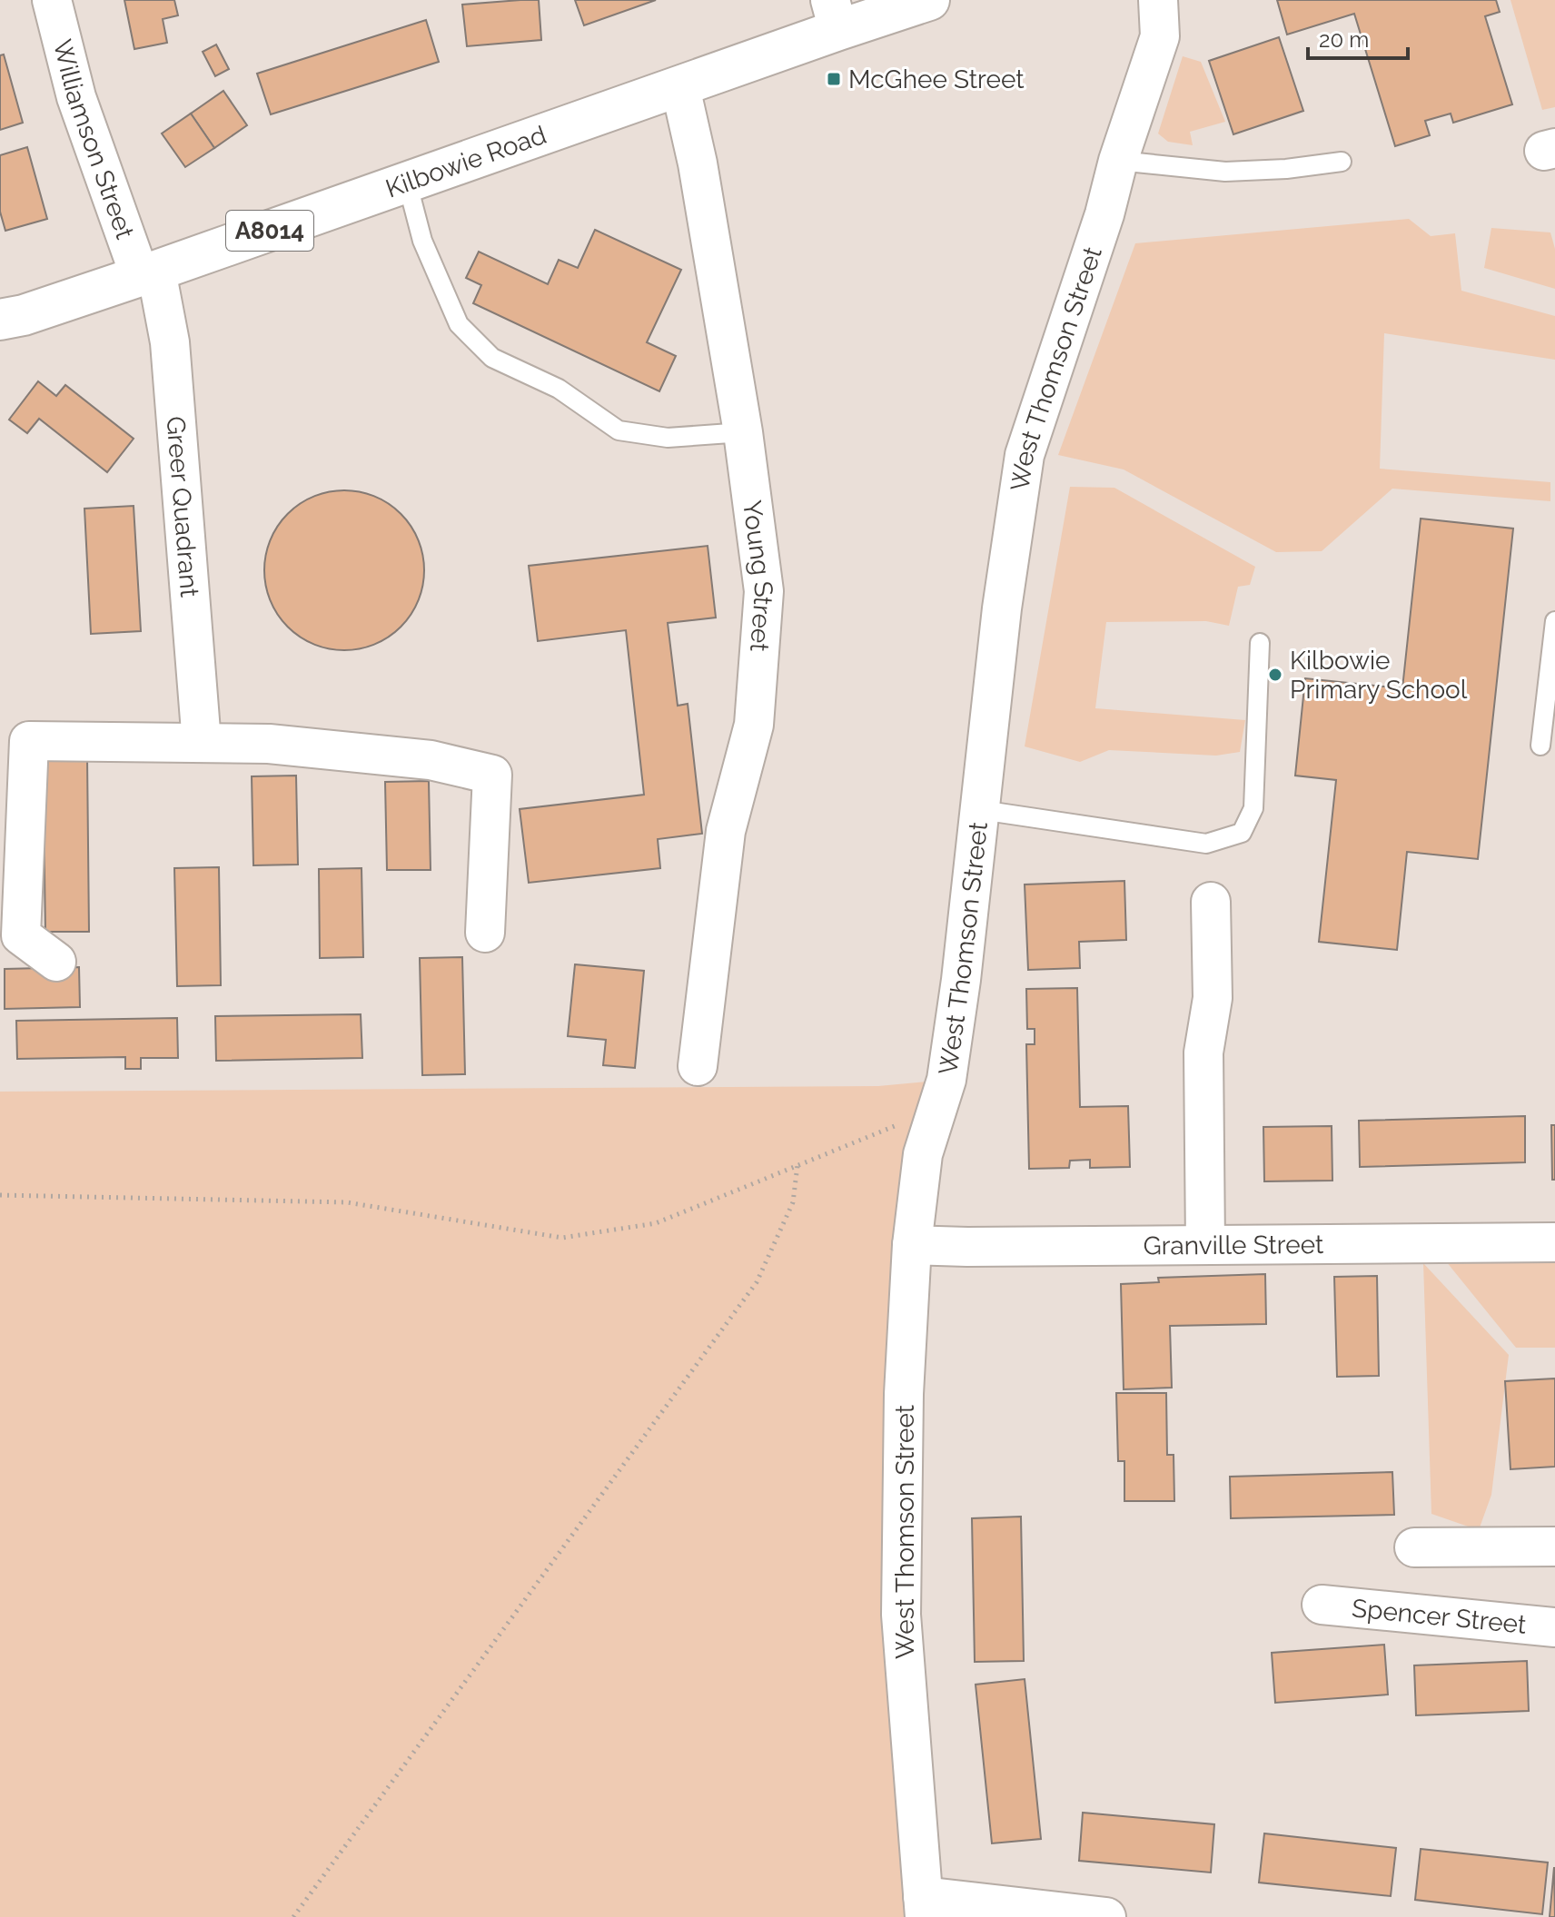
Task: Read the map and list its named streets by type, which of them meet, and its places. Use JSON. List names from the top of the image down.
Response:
{
  "streets": {
    "main road": ["Kilbowie Road", "A8014"],
    "street": [
      "Williamson Street",
      "West Thomson Street",
      "Greer Quadrant",
      "Young Street",
      "Granville Street",
      "Spencer Street"
    ]
  },
  "crossings": [
    ["Williamson Street", "Kilbowie Road"],
    ["Williamson Street", "Greer Quadrant"],
    ["Kilbowie Road", "Greer Quadrant"],
    ["Kilbowie Road", "Young Street"],
    ["West Thomson Street", "Granville Street"]
  ],
  "places": {
    "transit": ["McGhee Street"],
    "other": ["Kilbowie Primary School"]
  },
  "scale_bar": "20 m"
}
